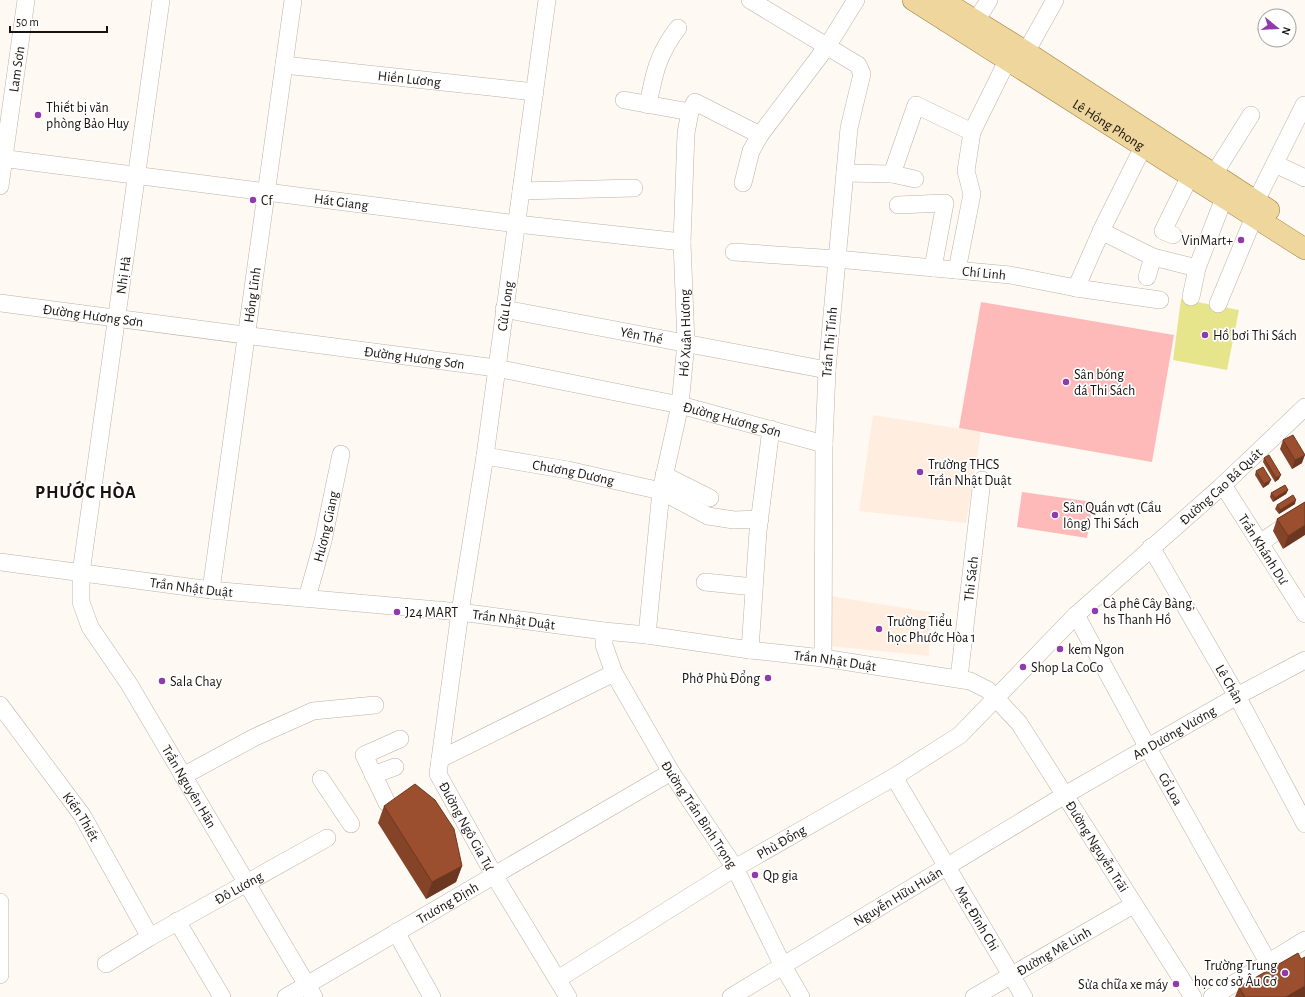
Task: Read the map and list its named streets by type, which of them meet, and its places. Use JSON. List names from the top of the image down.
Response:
{
  "streets": {
    "main road": ["Lê Hồng Phong"],
    "street": [
      "Lam Sơn",
      "Hiền Lương",
      "Hát Giang",
      "Chí Linh",
      "Nhị Hà",
      "Hồng Lĩnh",
      "Cửu Long",
      "Đường Hương Sơn",
      "Hồ Xuân Hương",
      "Yên Thế",
      "Trần Thị Tính",
      "Chương Dương",
      "Đường Cao Bá Quát",
      "Hương Giang",
      "Trần Khánh Dư",
      "Thi Sách",
      "Trần Nhật Duật",
      "Lê Chân",
      "An Dương Vương",
      "Trần Nguyên Hãn",
      "Cổ Loa",
      "Đường Trần Bình Trọng",
      "Kiến Thiết",
      "Đường Ngô Gia Tự",
      "Phù Đổng",
      "Đường Nguyễn Trãi",
      "Đô Lương",
      "Nguyễn Hữu Huân",
      "Trương Định",
      "Mạc Đĩnh Chi",
      "Đường Mê Linh"
    ]
  },
  "crossings": [
    ["Lam Sơn", "Hát Giang"],
    ["Hiền Lương", "Hồng Lĩnh"],
    ["Hiền Lương", "Cửu Long"],
    ["Hát Giang", "Nhị Hà"],
    ["Hát Giang", "Hồng Lĩnh"],
    ["Hát Giang", "Cửu Long"],
    ["Hát Giang", "Hồ Xuân Hương"],
    ["Chí Linh", "Trần Thị Tính"],
    ["Nhị Hà", "Đường Hương Sơn"],
    ["Nhị Hà", "Trần Nhật Duật"],
    ["Nhị Hà", "Trần Nguyên Hãn"],
    ["Hồng Lĩnh", "Đường Hương Sơn"],
    ["Hồng Lĩnh", "Trần Nhật Duật"],
    ["Cửu Long", "Đường Hương Sơn"],
    ["Cửu Long", "Yên Thế"],
    ["Cửu Long", "Chương Dương"],
    ["Cửu Long", "Trần Nhật Duật"],
    ["Cửu Long", "Đường Ngô Gia Tự"],
    ["Đường Hương Sơn", "Hồ Xuân Hương"],
    ["Đường Hương Sơn", "Trần Thị Tính"],
    ["Hồ Xuân Hương", "Yên Thế"],
    ["Hồ Xuân Hương", "Chương Dương"],
    ["Hồ Xuân Hương", "Trần Nhật Duật"],
    ["Yên Thế", "Trần Thị Tính"],
    ["Trần Thị Tính", "Trần Nhật Duật"],
    ["Đường Cao Bá Quát", "Trần Khánh Dư"],
    ["Đường Cao Bá Quát", "Trần Nhật Duật"],
    ["Đường Cao Bá Quát", "Lê Chân"],
    ["Đường Cao Bá Quát", "Cổ Loa"],
    ["Đường Cao Bá Quát", "Phù Đổng"],
    ["Đường Cao Bá Quát", "Đường Nguyễn Trãi"],
    ["Hương Giang", "Trần Nhật Duật"],
    ["Thi Sách", "Trần Nhật Duật"],
    ["Trần Nhật Duật", "Trần Nguyên Hãn"],
    ["Trần Nhật Duật", "Đường Trần Bình Trọng"],
    ["Trần Nhật Duật", "Đường Ngô Gia Tự"],
    ["Trần Nhật Duật", "Phù Đổng"],
    ["Trần Nhật Duật", "Đường Nguyễn Trãi"],
    ["Lê Chân", "An Dương Vương"],
    ["An Dương Vương", "Cổ Loa"],
    ["An Dương Vương", "Đường Nguyễn Trãi"],
    ["An Dương Vương", "Nguyễn Hữu Huân"],
    ["Trần Nguyên Hãn", "Đô Lương"],
    ["Trần Nguyên Hãn", "Trương Định"],
    ["Đường Trần Bình Trọng", "Phù Đổng"],
    ["Đường Trần Bình Trọng", "Nguyễn Hữu Huân"],
    ["Đường Trần Bình Trọng", "Trương Định"],
    ["Kiến Thiết", "Đô Lương"],
    ["Đường Ngô Gia Tự", "Phù Đổng"],
    ["Đường Ngô Gia Tự", "Trương Định"],
    ["Phù Đổng", "Đường Nguyễn Trãi"],
    ["Phù Đổng", "Mạc Đĩnh Chi"],
    ["Đường Nguyễn Trãi", "Nguyễn Hữu Huân"],
    ["Đường Nguyễn Trãi", "Đường Mê Linh"],
    ["Nguyễn Hữu Huân", "Mạc Đĩnh Chi"],
    ["Mạc Đĩnh Chi", "Đường Mê Linh"]
  ],
  "districts": ["PHƯỚC HÒA"],
  "places": [
    "Thiết bị văn phòng Bảo Huy",
    "Cf",
    "VinMart+",
    "Hồ bơi Thi Sách",
    "Sân bóng đá Thi Sách",
    "Trường THCS Trần Nhật Duật",
    "Sân Quần vợt (Cầu lông) Thi Sách",
    "Cà phê Cây Bàng, hs Thanh Hồ",
    "J24 MART",
    "Trường Tiểu học Phước Hòa 1",
    "kem Ngon",
    "Shop La CoCo",
    "Phở Phù Đổng",
    "Sala Chay",
    "Qp gia",
    "Trường Trung học cơ sở Âu Cơ",
    "Sửa chữa xe máy"
  ],
  "scale_bar": "50 m",
  "north": "right"
}
